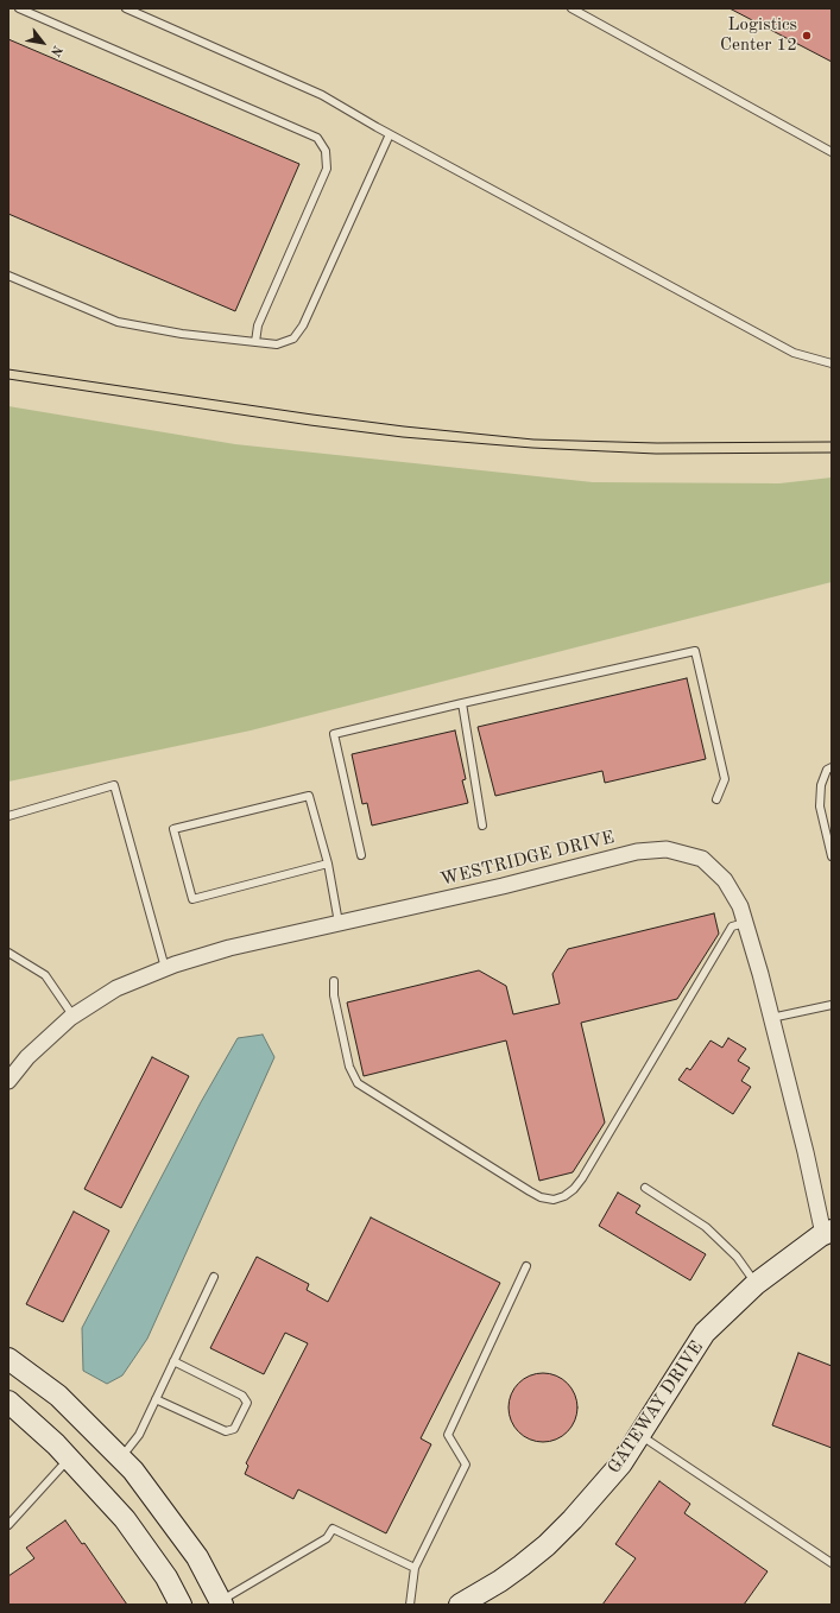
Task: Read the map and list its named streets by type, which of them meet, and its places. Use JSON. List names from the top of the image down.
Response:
{
  "streets": {
    "main road": ["GATEWAY DRIVE"],
    "street": ["WESTRIDGE DRIVE"]
  },
  "crossings": [
    ["WESTRIDGE DRIVE", "GATEWAY DRIVE"]
  ],
  "places": ["Logistics Center 12"],
  "north": "bottom right"
}
